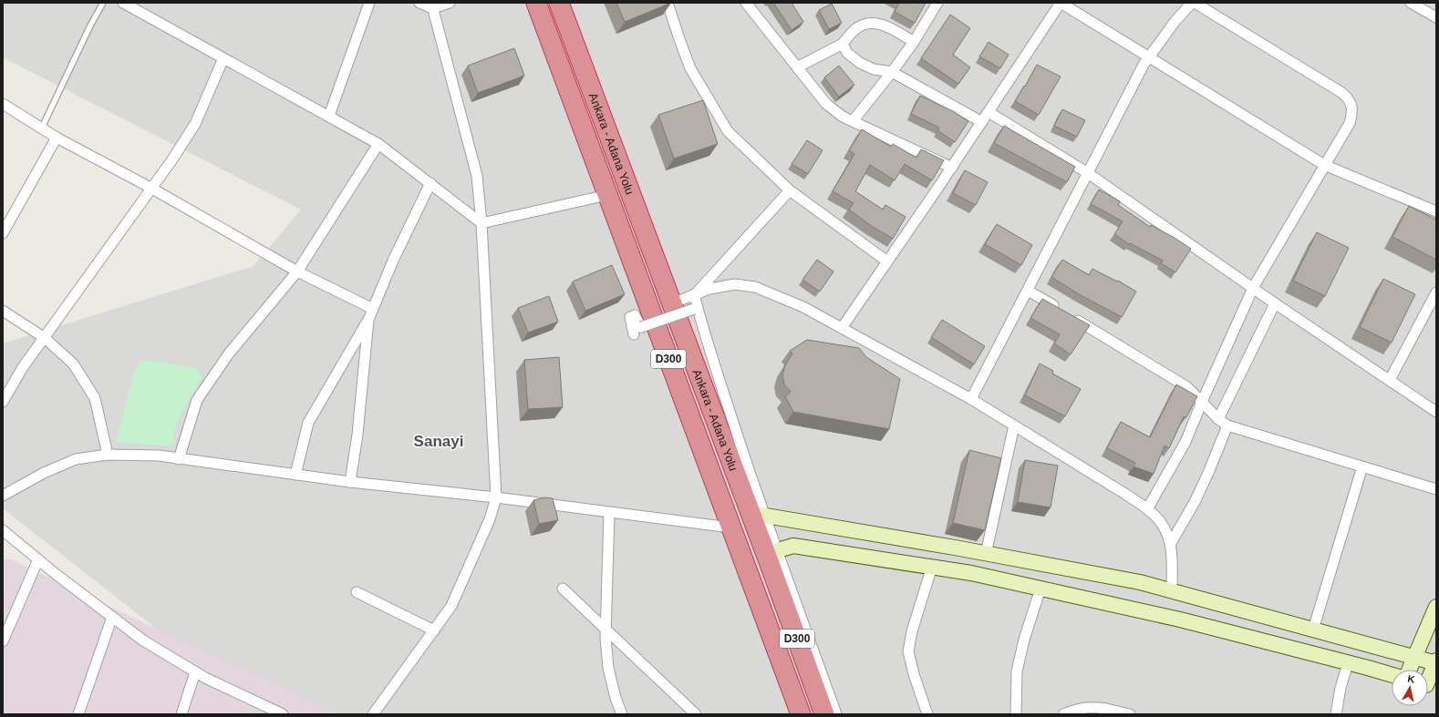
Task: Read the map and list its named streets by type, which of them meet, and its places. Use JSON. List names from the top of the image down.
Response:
{
  "streets": {
    "highway": ["Ankara - Adana Yolu", "D300"]
  },
  "districts": ["Sanayi"],
  "north": "top"
}
